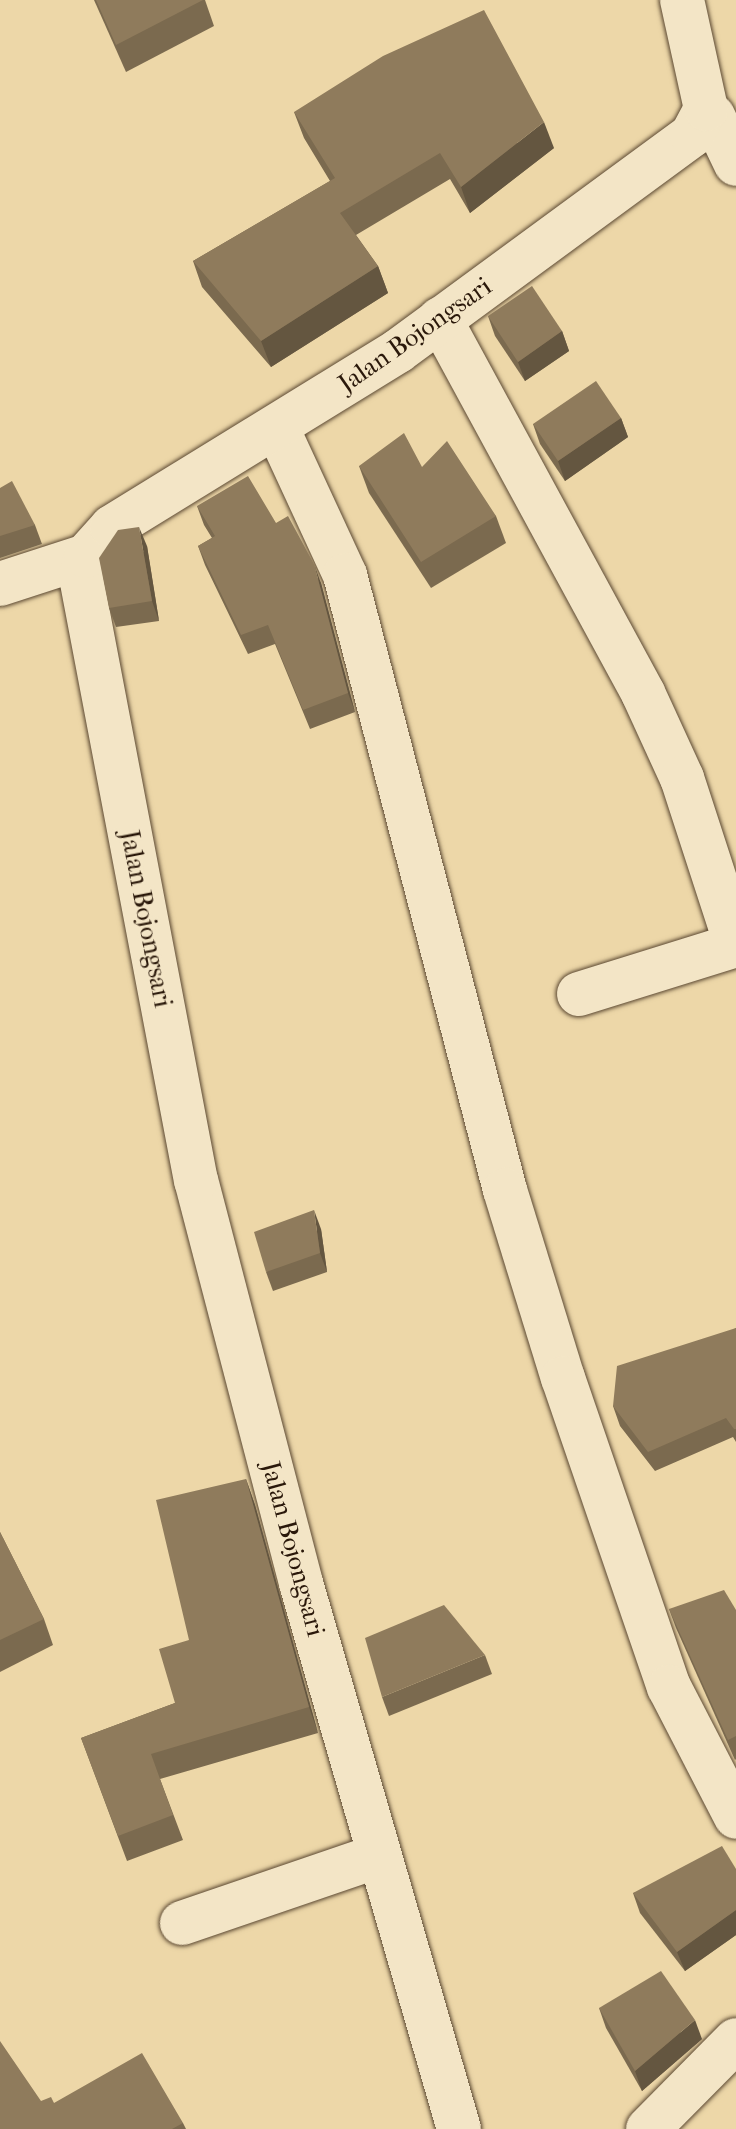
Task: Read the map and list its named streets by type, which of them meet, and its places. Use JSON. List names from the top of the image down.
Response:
{
  "streets": {
    "street": ["Jalan Bojongsari"]
  }
}
